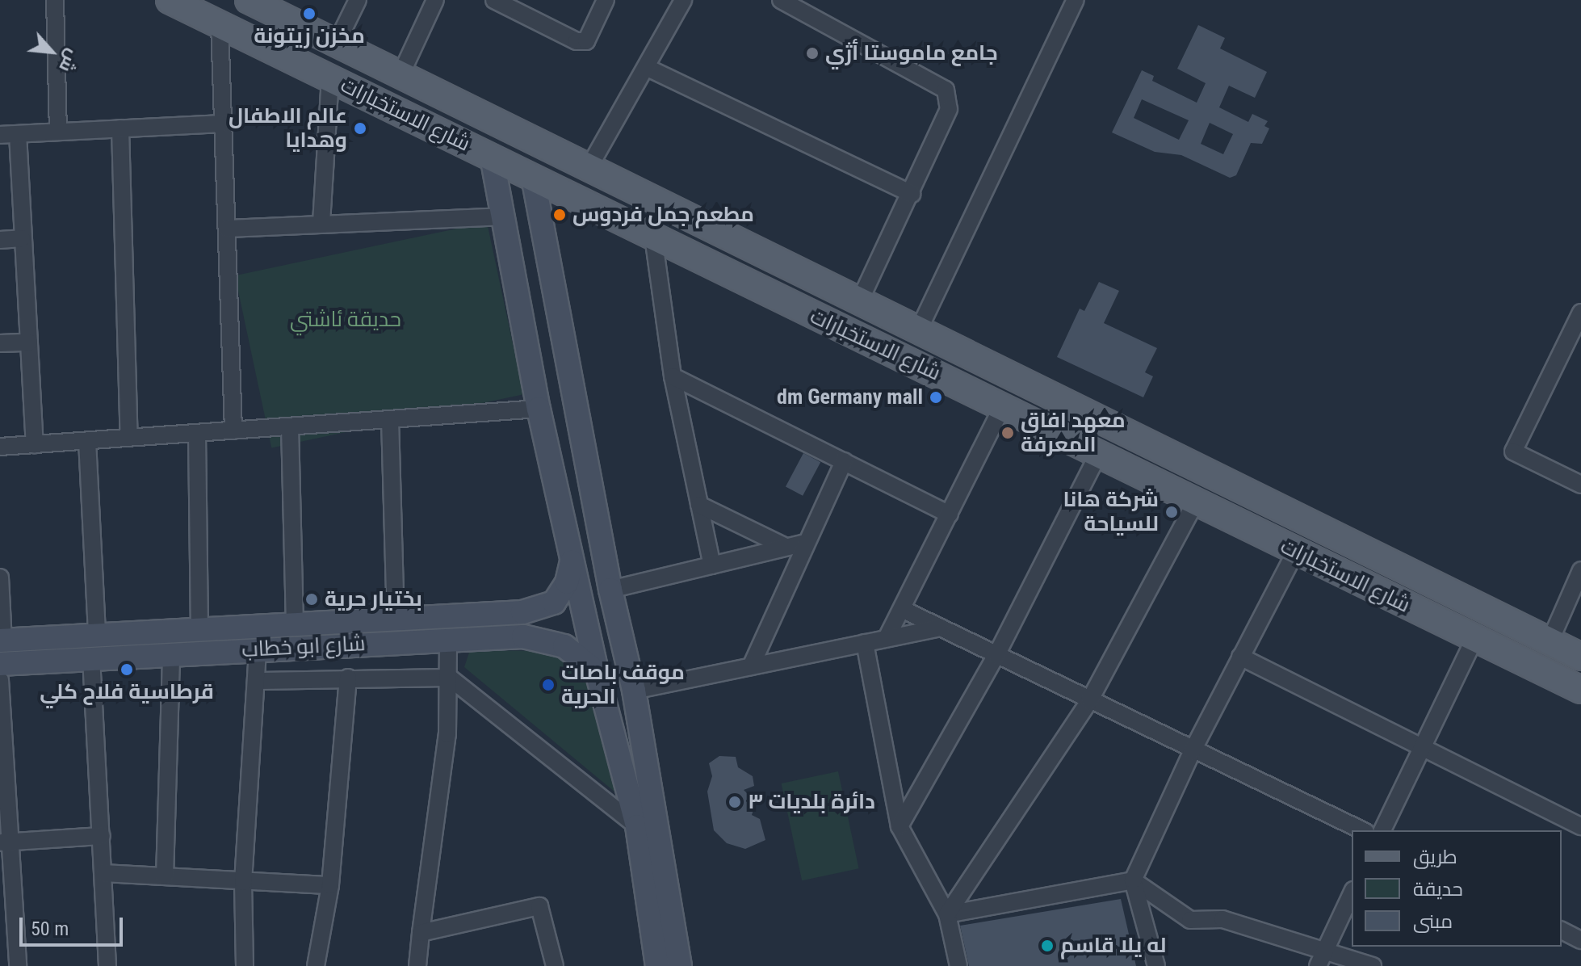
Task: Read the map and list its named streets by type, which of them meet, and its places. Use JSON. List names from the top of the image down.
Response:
{
  "streets": {
    "main road": ["شارع الاستخبارات", "شارع ابو خطاب"]
  },
  "parks": ["حديقة ئاشتي"],
  "places": [
    "مخزن زيتونة",
    "جامع ماموستا أژي",
    "عالم الاطفال وهدايا",
    "مطعم جمل فردوس",
    "dm Germany mall",
    "معهد افاق المعرفة",
    "شركة هانا للسياحة",
    "بختيار حرية",
    "قرطاسية فلاح كلي",
    "موقف باصات الحریة",
    "دائرة بلديات ٣",
    "له يلا قاسم"
  ],
  "legend": ["طريق", "حديقة", "مبنى"],
  "scale_bar": "50 m",
  "north": "bottom right"
}
